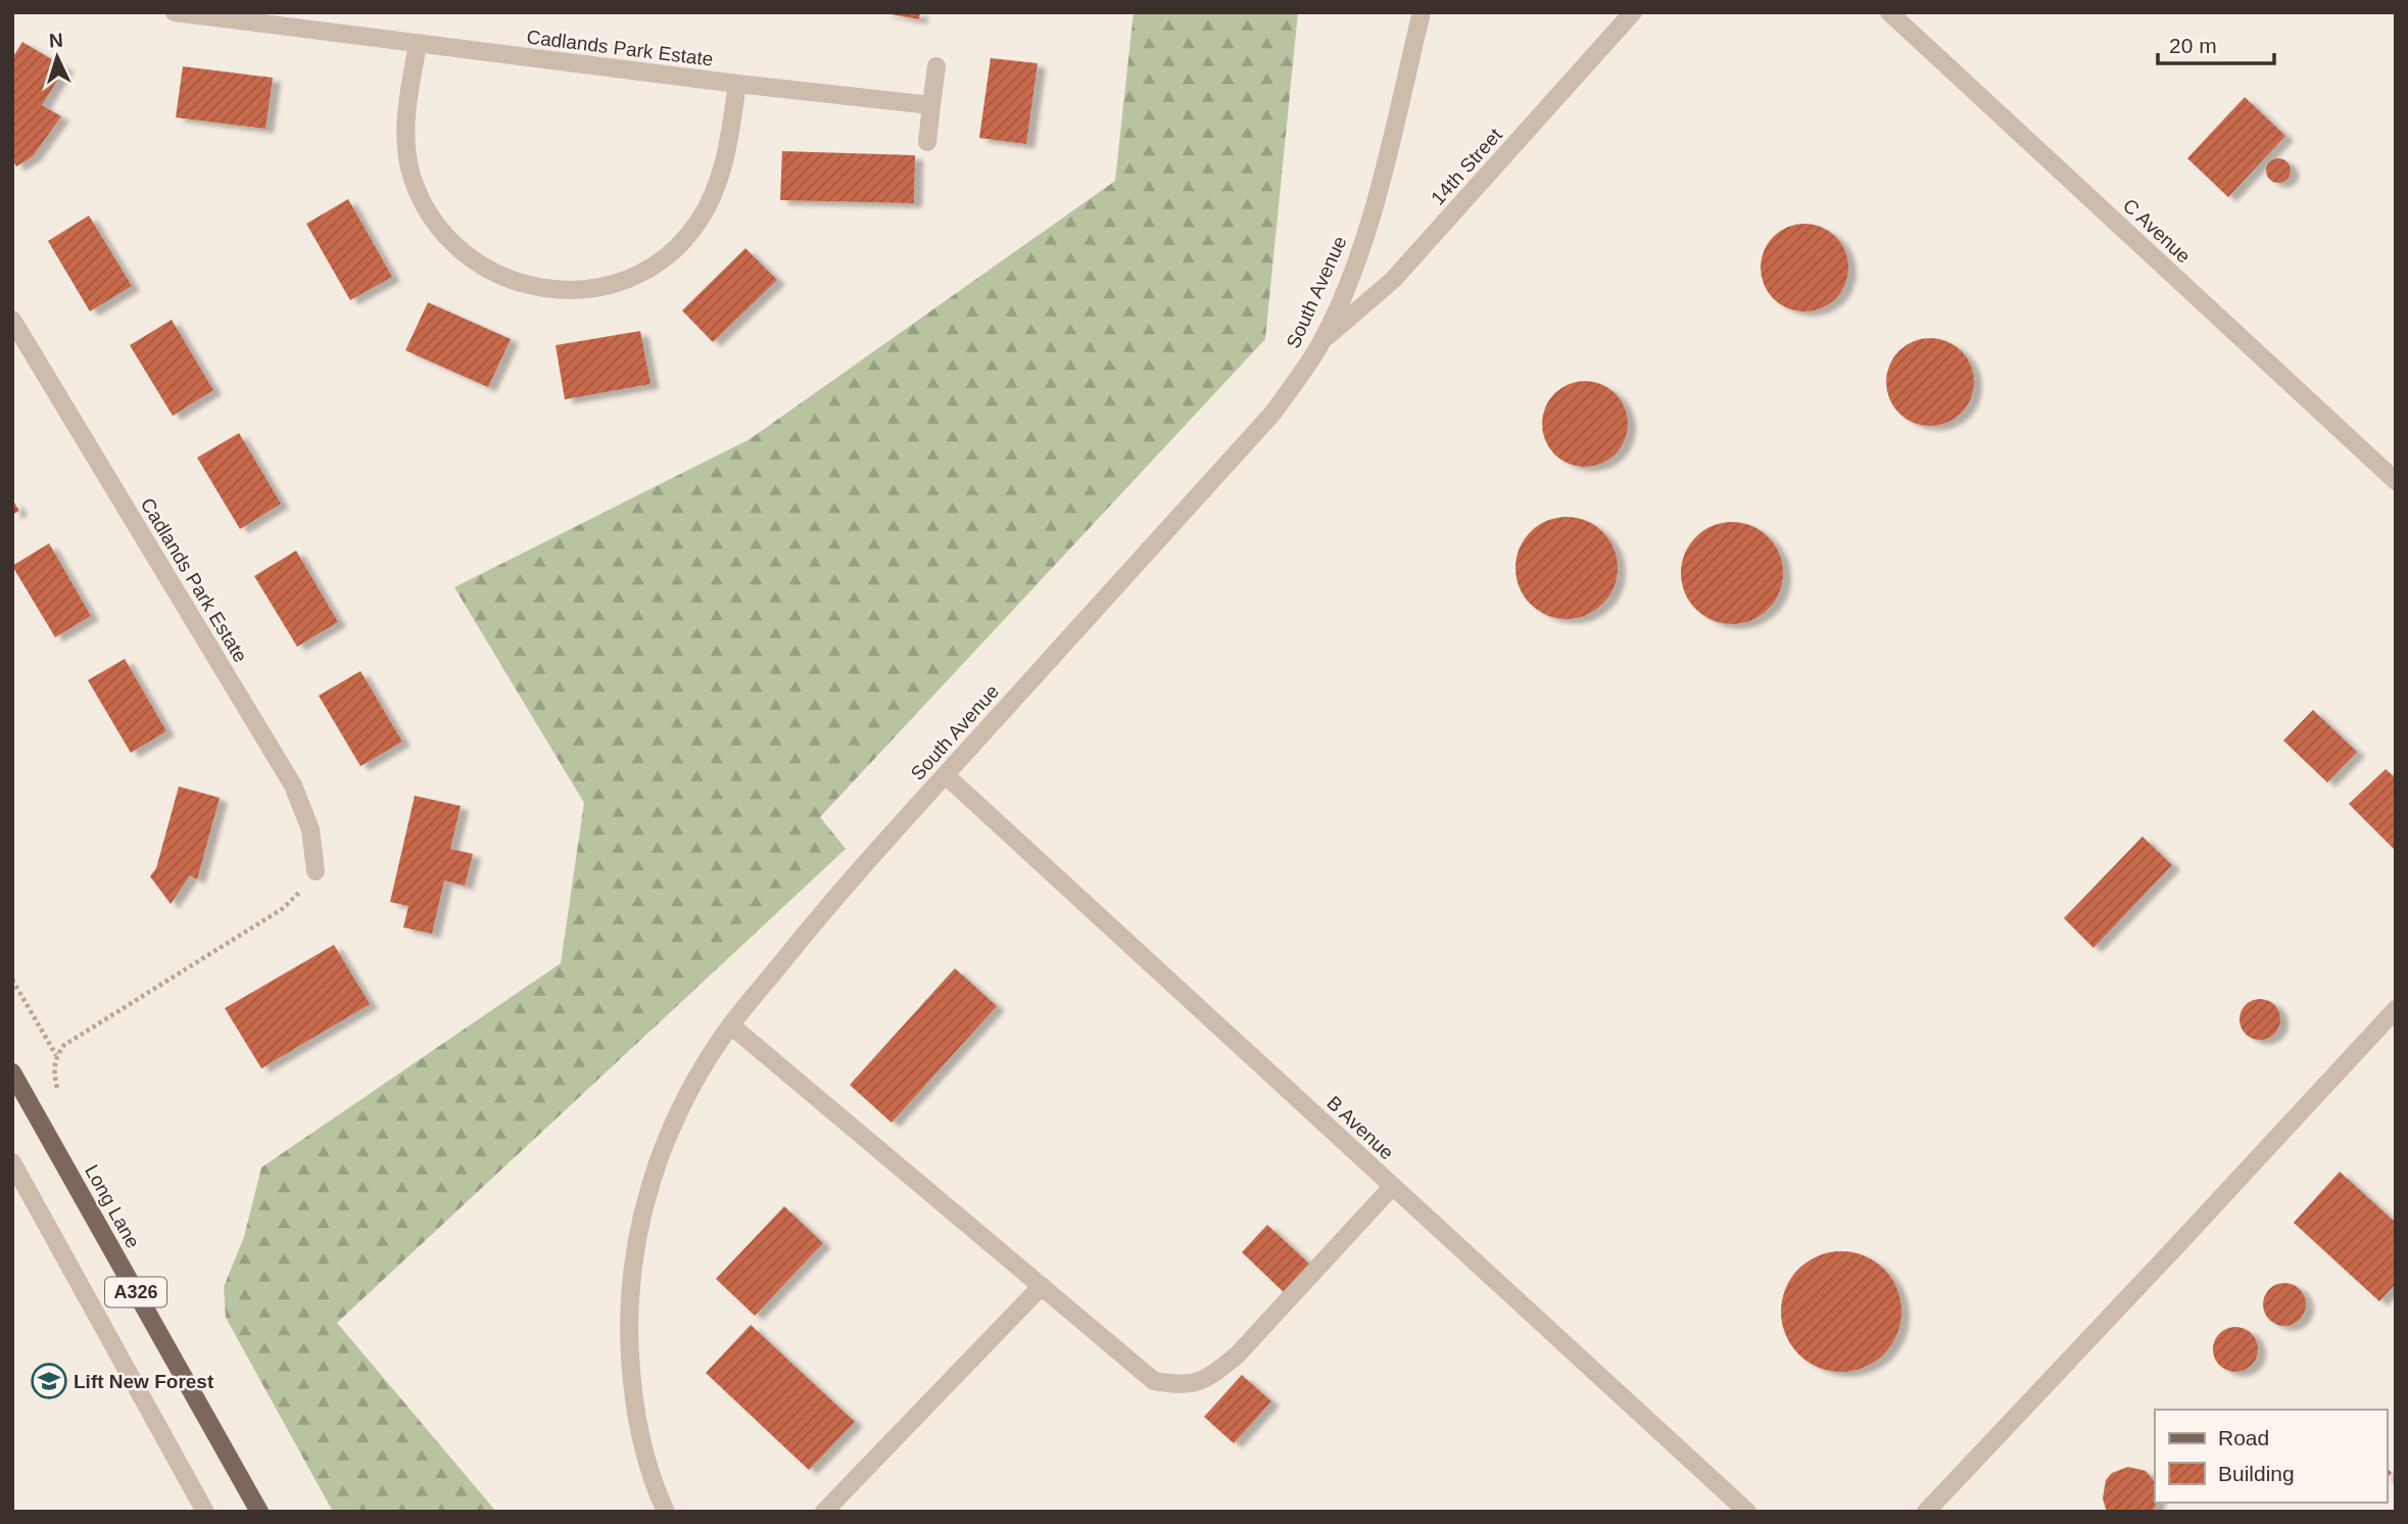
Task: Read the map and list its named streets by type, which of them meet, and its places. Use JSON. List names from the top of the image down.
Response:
{
  "streets": {
    "main road": ["Long Lane", "A326"],
    "street": [
      "Cadlands Park Estate",
      "14th Street",
      "C Avenue",
      "South Avenue",
      "B Avenue"
    ]
  },
  "crossings": [
    ["14th Street", "South Avenue"],
    ["South Avenue", "B Avenue"]
  ],
  "places": {
    "school or university": ["Lift New Forest"]
  },
  "legend": ["Road", "Building"],
  "scale_bar": "20 m",
  "north": "top"
}
